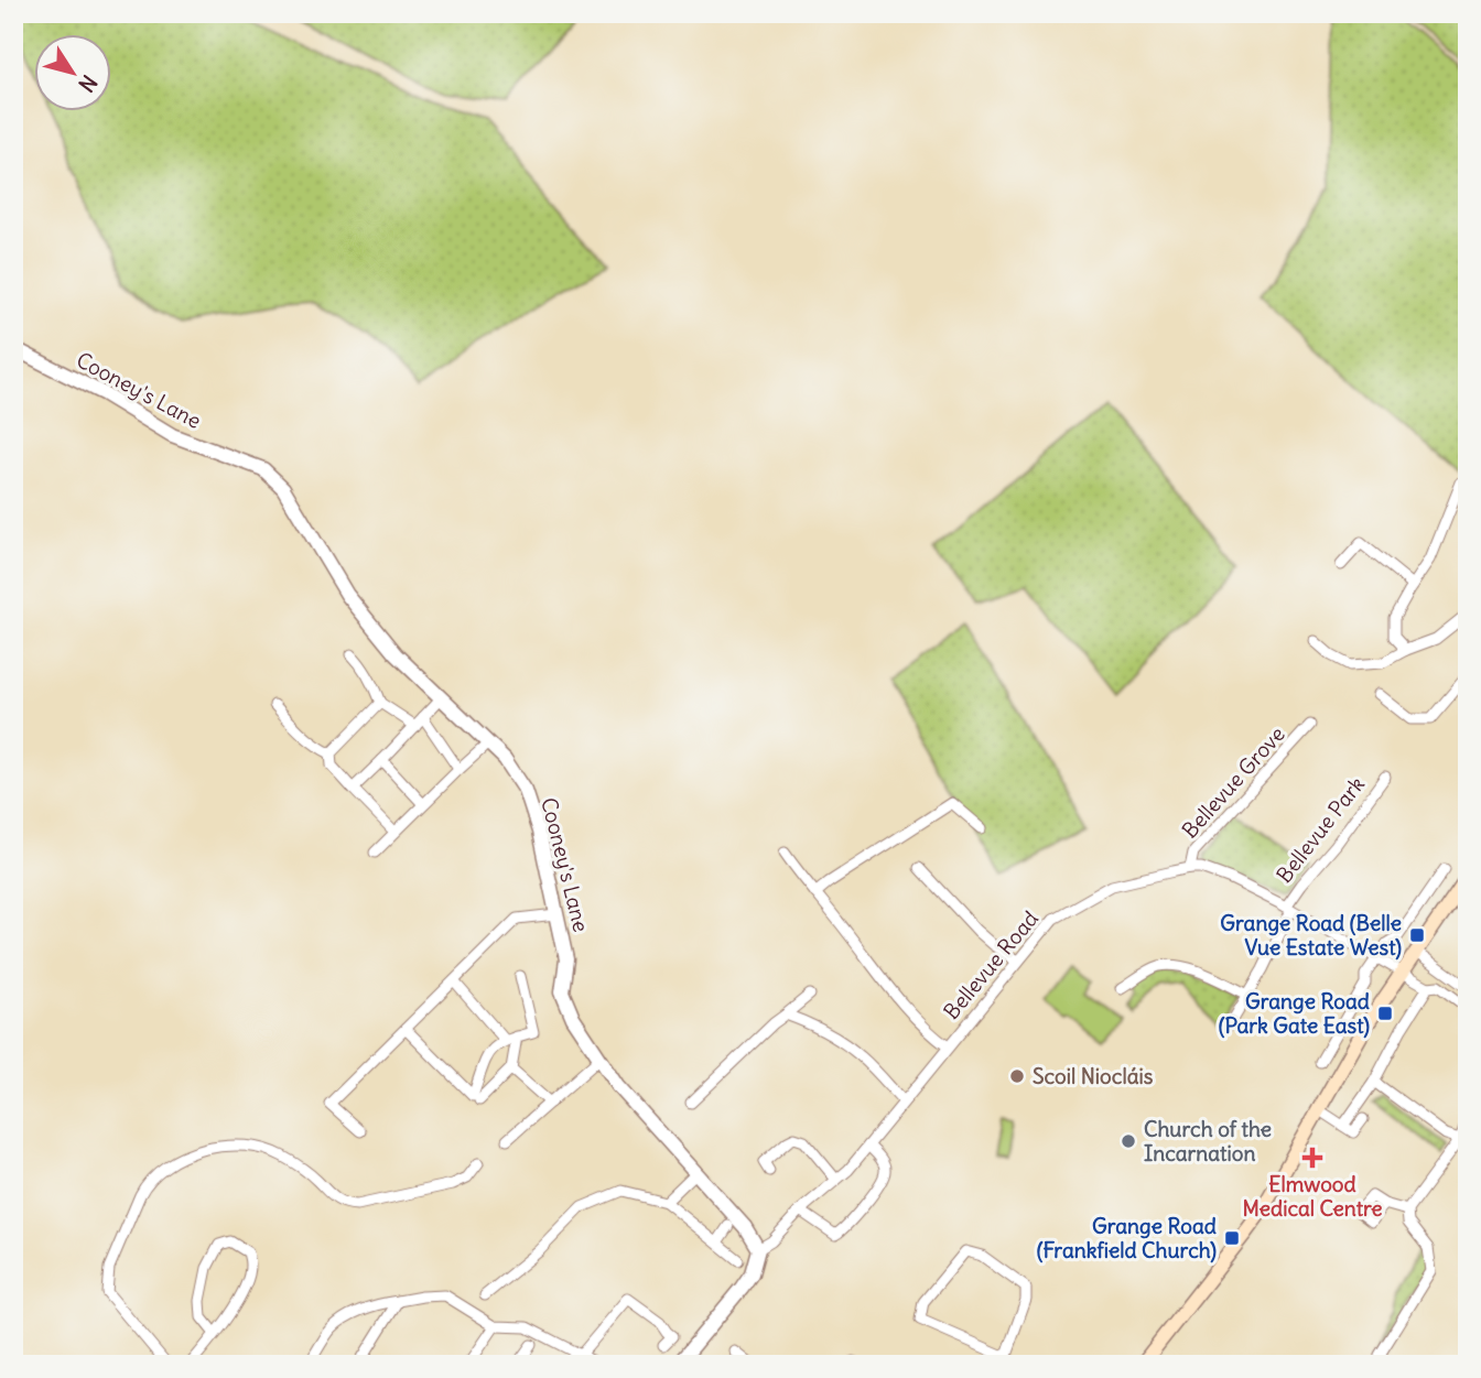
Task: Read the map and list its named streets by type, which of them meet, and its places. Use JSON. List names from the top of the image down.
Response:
{
  "streets": {
    "street": [
      "Cooney's Lane",
      "Bellevue Grove",
      "Bellevue Park",
      "Bellevue Road"
    ]
  },
  "crossings": [
    ["Cooney's Lane", "Bellevue Road"],
    ["Bellevue Grove", "Bellevue Road"],
    ["Bellevue Park", "Bellevue Road"]
  ],
  "places": {
    "transit": ["Grange Road (Belle Vue Estate West)", "Grange Road (Park Gate East)", "Grange Road (Frankfield Church)"],
    "other": ["Scoil Niocláis", "Church of the Incarnation"],
    "health": ["Elmwood Medical Centre"]
  },
  "north": "bottom right"
}
